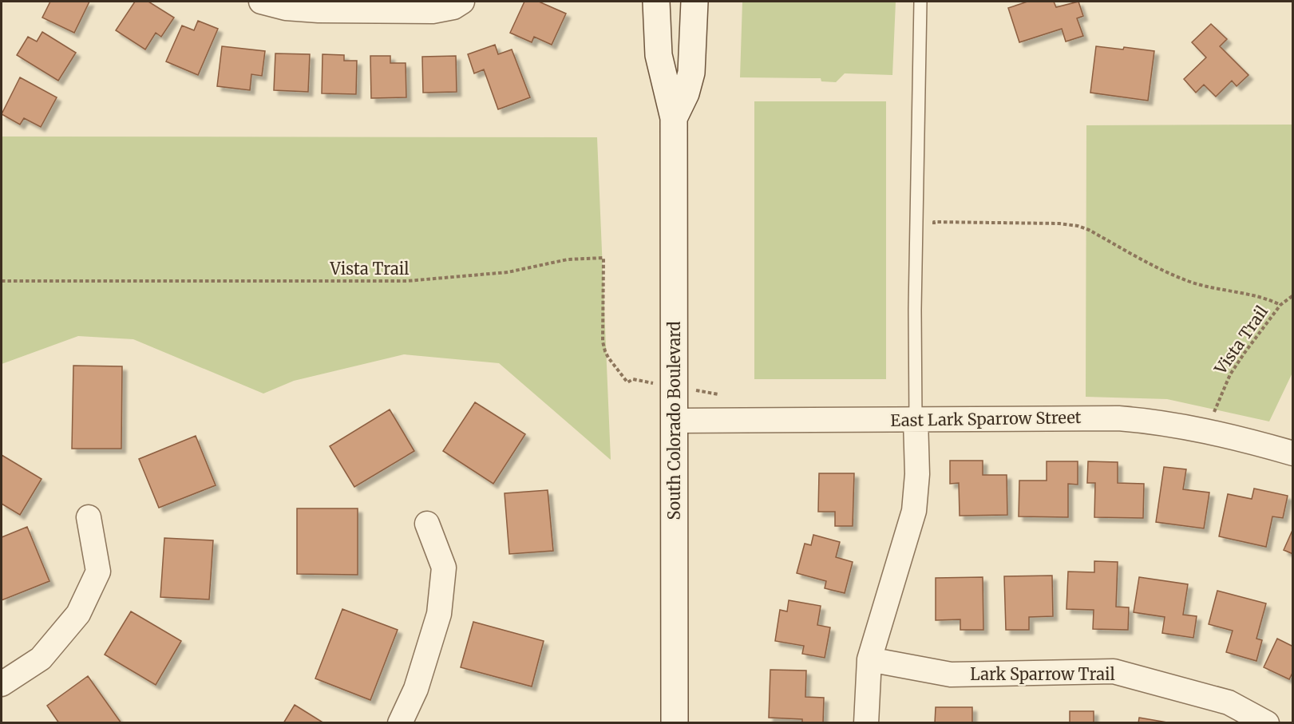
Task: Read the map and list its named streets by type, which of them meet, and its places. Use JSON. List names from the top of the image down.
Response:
{
  "streets": {
    "main road": ["South Colorado Boulevard"],
    "street": ["East Lark Sparrow Street", "Lark Sparrow Trail"],
    "path": ["Vista Trail"]
  },
  "crossings": [
    ["Vista Trail", "East Lark Sparrow Street"],
    ["East Lark Sparrow Street", "South Colorado Boulevard"]
  ]
}
